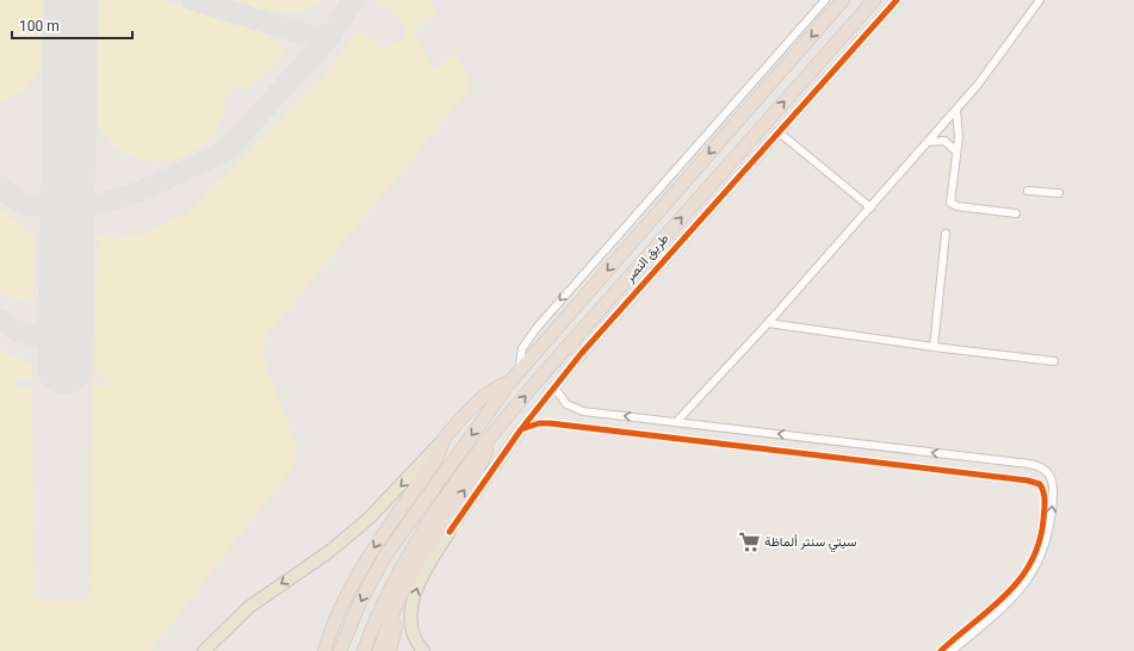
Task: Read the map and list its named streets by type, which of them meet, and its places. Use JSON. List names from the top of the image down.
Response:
{
  "streets": {
    "highway": ["طريق النصر"]
  },
  "places": {
    "supermarket": ["سيتي سنتر ألماظة"]
  },
  "scale_bar": "100 m"
}
